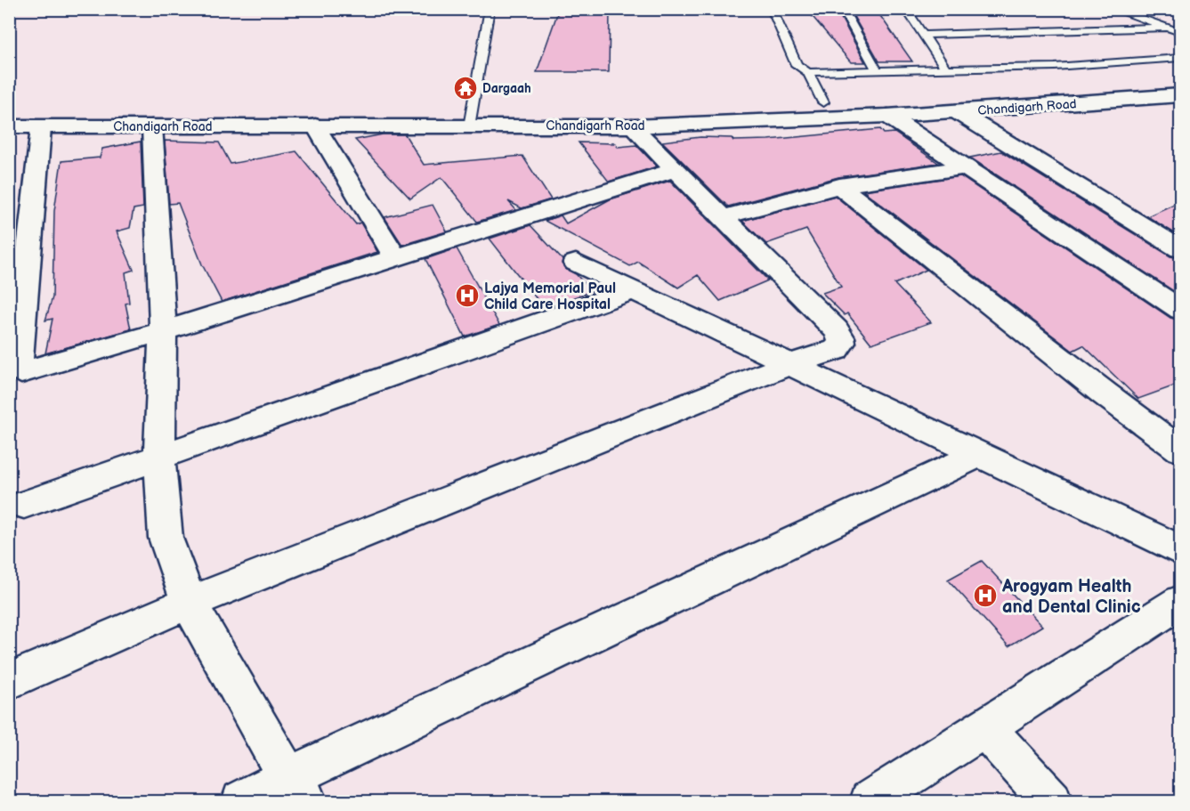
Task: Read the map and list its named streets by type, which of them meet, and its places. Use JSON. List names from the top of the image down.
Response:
{
  "streets": {
    "street": ["Chandigarh Road"]
  },
  "places": {
    "temple": ["Dargaah"],
    "hospital": ["Lajya Memorial Paul Child Care Hospital", "Arogyam Health and Dental Clinic"]
  }
}
